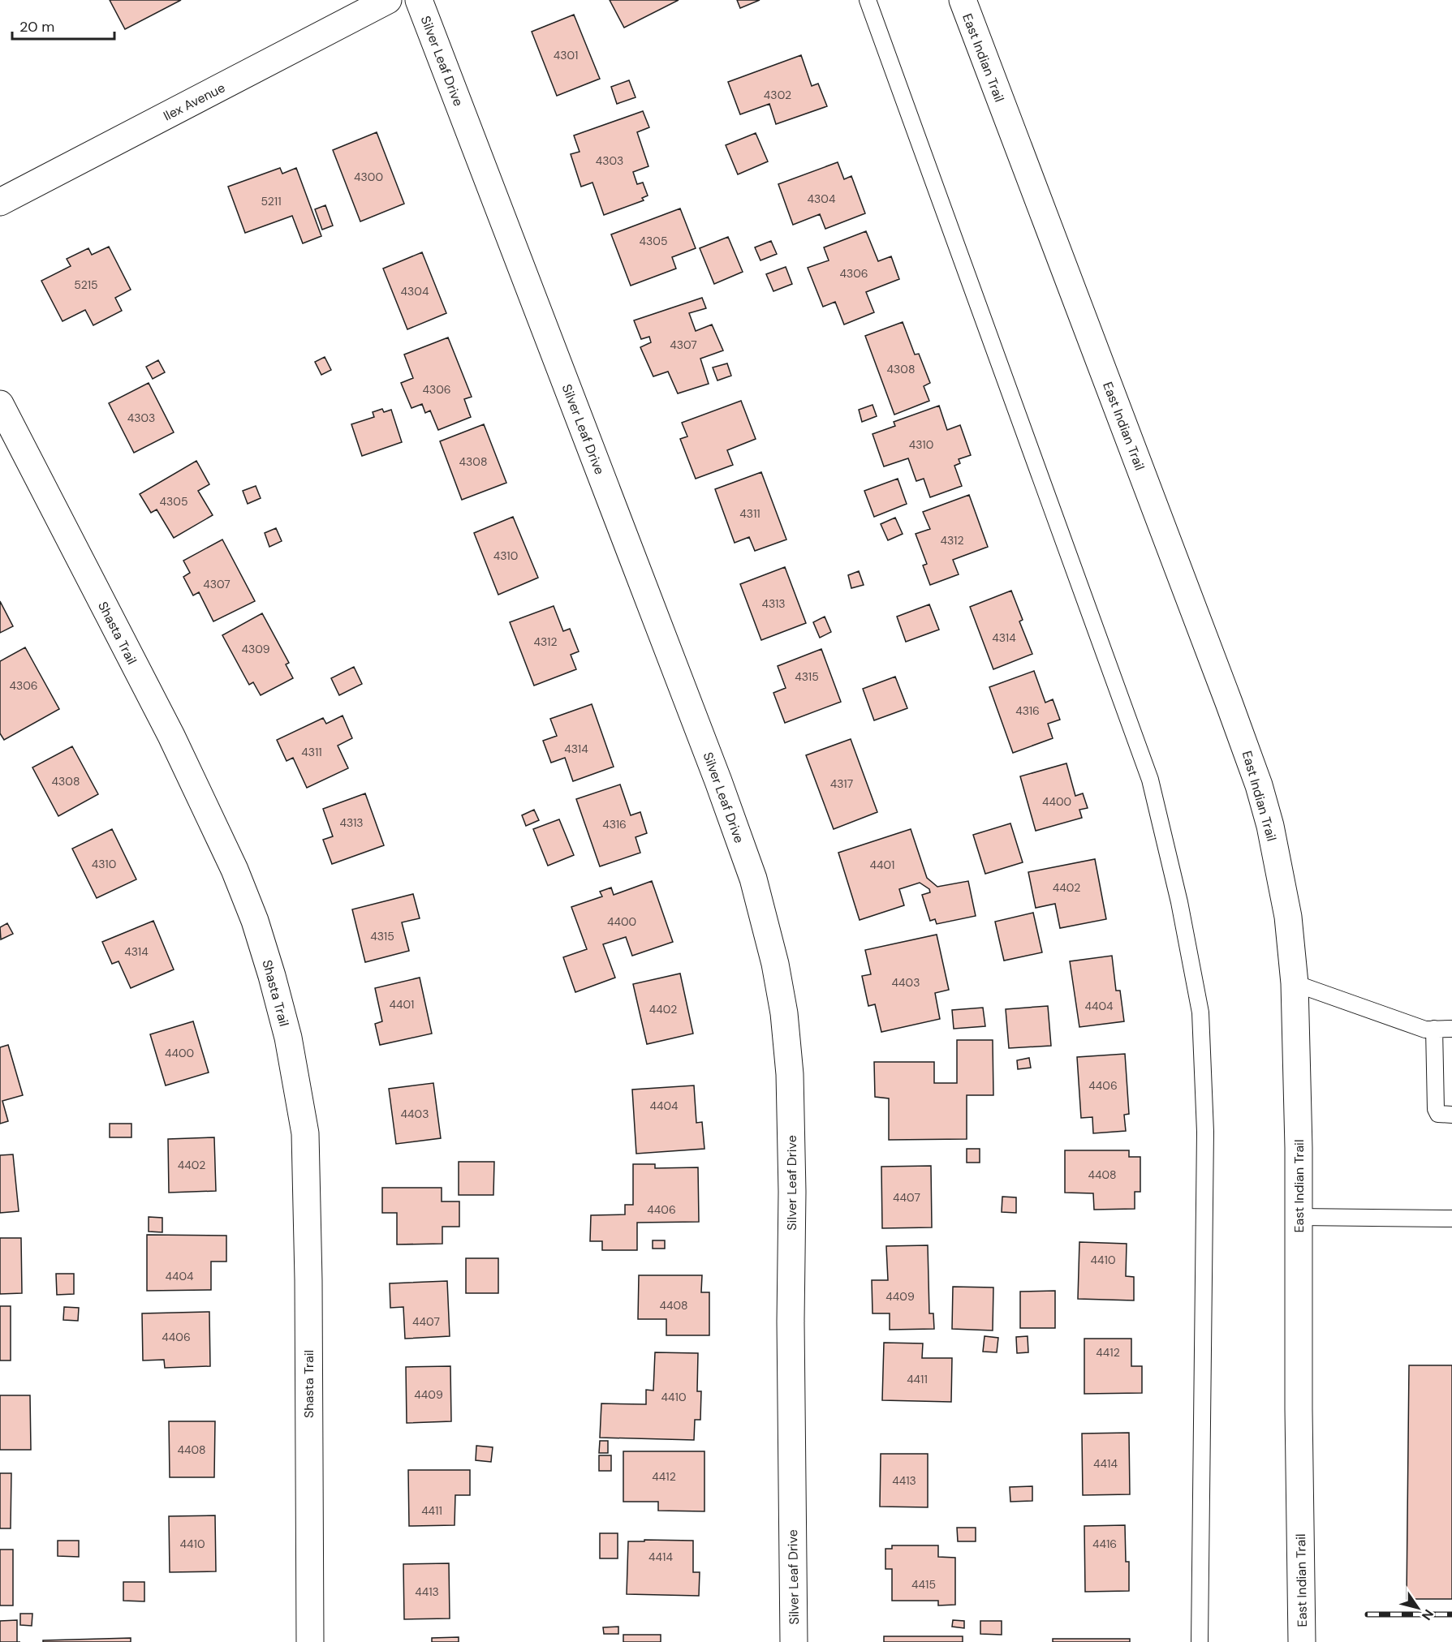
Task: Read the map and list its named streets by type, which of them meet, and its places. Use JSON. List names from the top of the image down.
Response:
{
  "streets": {
    "street": [
      "East Indian Trail",
      "Silver Leaf Drive",
      "Ilex Avenue",
      "Shasta Trail"
    ]
  },
  "house_numbers": [
    "4301",
    "4302",
    "4303",
    "4300",
    "4304",
    "5211",
    "4305",
    "4306",
    "5215",
    "4304",
    "4307",
    "4308",
    "4306",
    "4303",
    "4310",
    "4308",
    "4305",
    "4311",
    "4312",
    "4310",
    "4307",
    "4313",
    "4314",
    "4312",
    "4309",
    "4315",
    "4306",
    "4316",
    "4314",
    "4311",
    "4308",
    "4317",
    "4400",
    "4313",
    "4316",
    "4310",
    "4401",
    "4402",
    "4400",
    "4315",
    "4314",
    "4403",
    "4401",
    "4404",
    "4402",
    "4400",
    "4406",
    "4404",
    "4403",
    "4402",
    "4408",
    "4407",
    "4406",
    "4410",
    "4404",
    "4409",
    "4408",
    "4407",
    "4406",
    "4412",
    "4411",
    "4409",
    "4410",
    "4408",
    "4414",
    "4412",
    "4413",
    "4411",
    "4410",
    "4416",
    "4414",
    "4415",
    "4413"
  ],
  "scale_bar": "20 m",
  "north": "bottom right"
}
